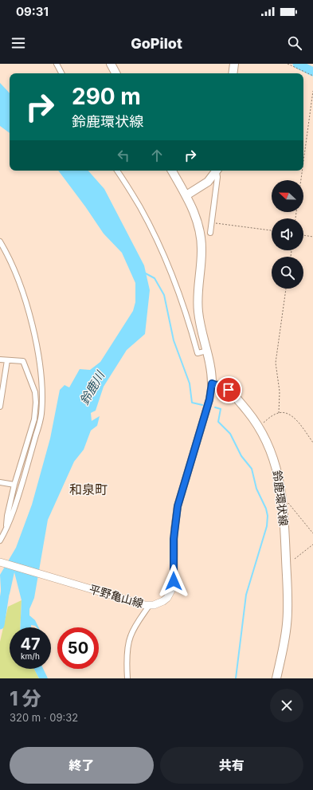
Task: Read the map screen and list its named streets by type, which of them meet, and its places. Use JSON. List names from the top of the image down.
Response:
{
  "streets": {
    "main road": ["鈴鹿環状線", "平野亀山線"]
  },
  "crossings": [
    ["鈴鹿環状線", "平野亀山線"]
  ],
  "districts": ["和泉町"],
  "water": ["鈴鹿川"],
  "north": "left",
  "page": {
    "status": "09:31",
    "header": "GoPilot",
    "turn": ["290 m", "鈴鹿環状線"],
    "speed": "47 km/h",
    "limit": "50",
    "heading": ["1 分", "320 m · 09:32"],
    "buttons": ["終了", "共有"]
  }
}
